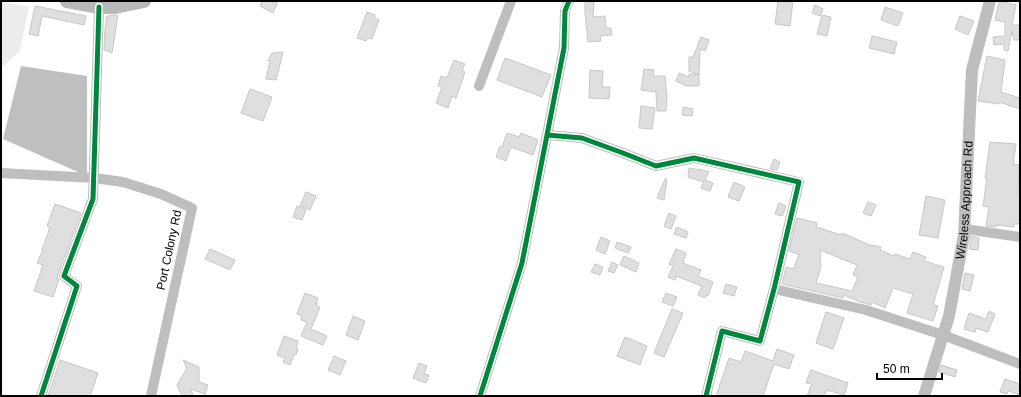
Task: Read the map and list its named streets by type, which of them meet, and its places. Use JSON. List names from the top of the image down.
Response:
{
  "streets": {
    "street": ["Wireless Approach Rd", "Port Colony Rd"]
  },
  "scale_bar": "50 m"
}
